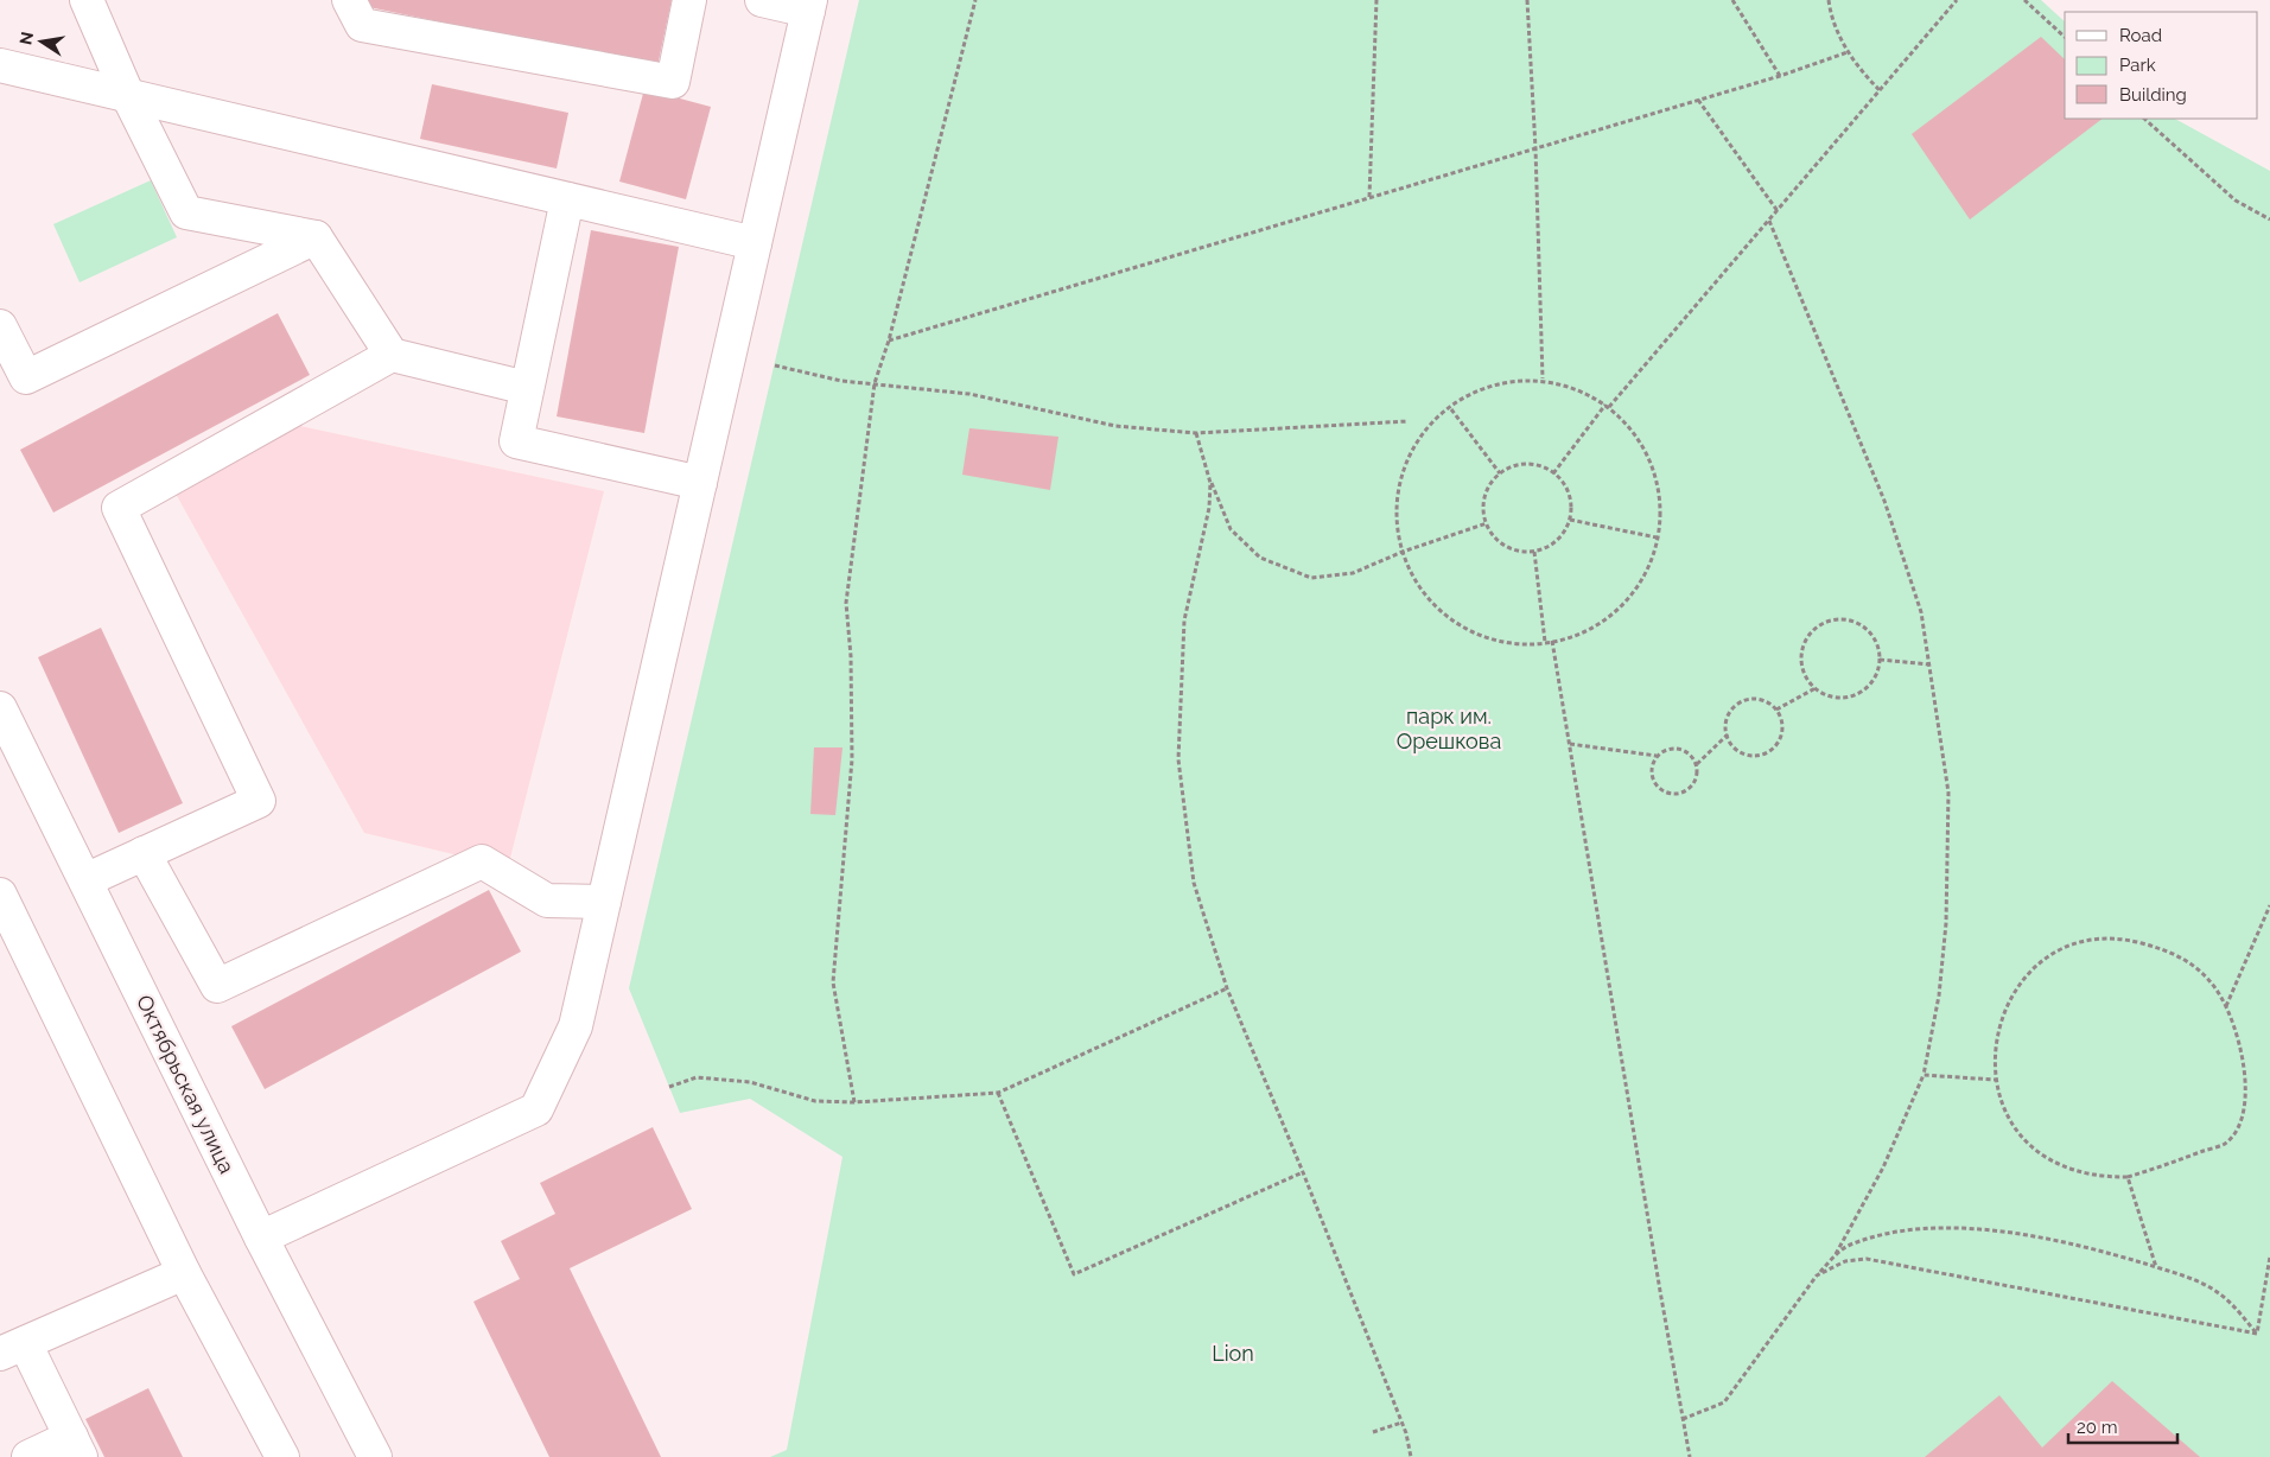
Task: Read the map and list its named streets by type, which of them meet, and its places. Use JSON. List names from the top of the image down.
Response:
{
  "streets": {
    "street": ["Октябрьская улица"]
  },
  "parks": ["парк им. Орешкова", "Lion"],
  "legend": ["Road", "Park", "Building"],
  "scale_bar": "20 m",
  "north": "left"
}
